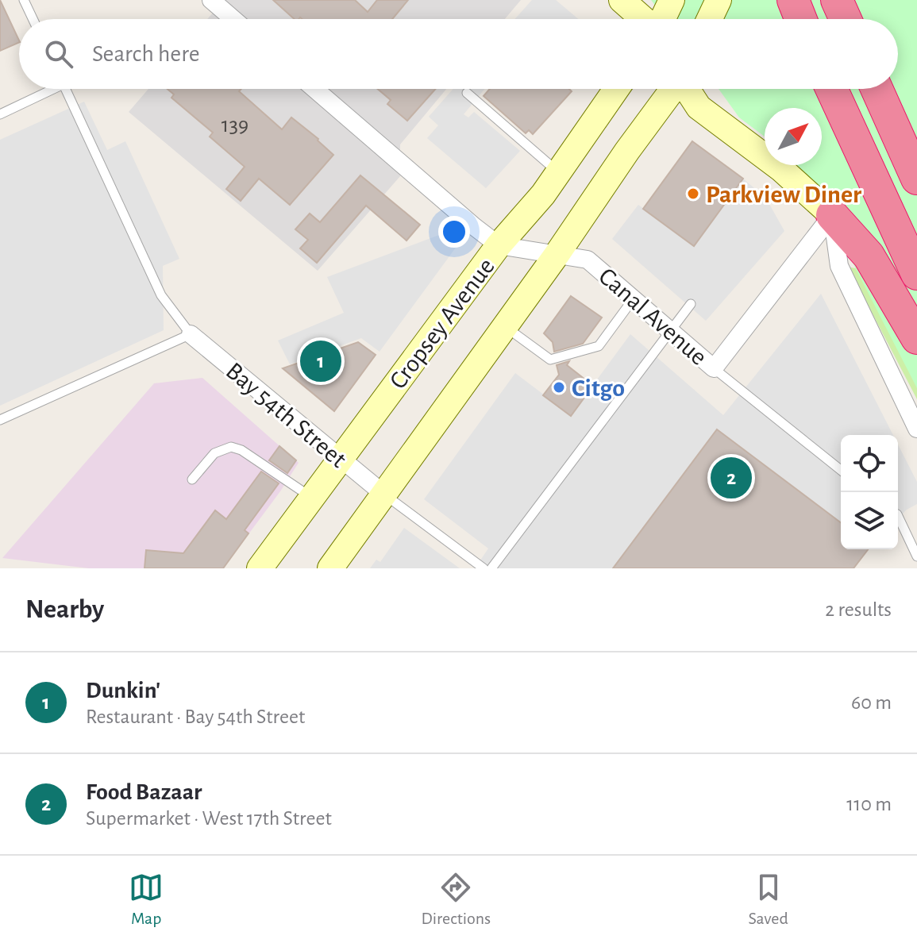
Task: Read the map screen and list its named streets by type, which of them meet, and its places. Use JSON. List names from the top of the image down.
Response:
{
  "streets": {
    "main road": ["Cropsey Avenue"],
    "street": ["Canal Avenue", "Bay 54th Street"]
  },
  "crossings": [
    ["Canal Avenue", "Cropsey Avenue"],
    ["Cropsey Avenue", "Bay 54th Street"]
  ],
  "places": ["Parkview Diner", "Citgo"],
  "house_numbers": ["139"],
  "north": "top right",
  "page": {
    "search": "Search here",
    "pins": ["1", "2"],
    "heading": ["Nearby", "2 results"],
    "list": [
      {
        "mark": "1",
        "name": "Dunkin'",
        "note": "Restaurant · Bay 54th Street",
        "value": "60 m"
      },
      {
        "mark": "2",
        "name": "Food Bazaar",
        "note": "Supermarket · West 17th Street",
        "value": "110 m"
      }
    ],
    "nav": ["Map", "Directions", "Saved"]
  }
}
